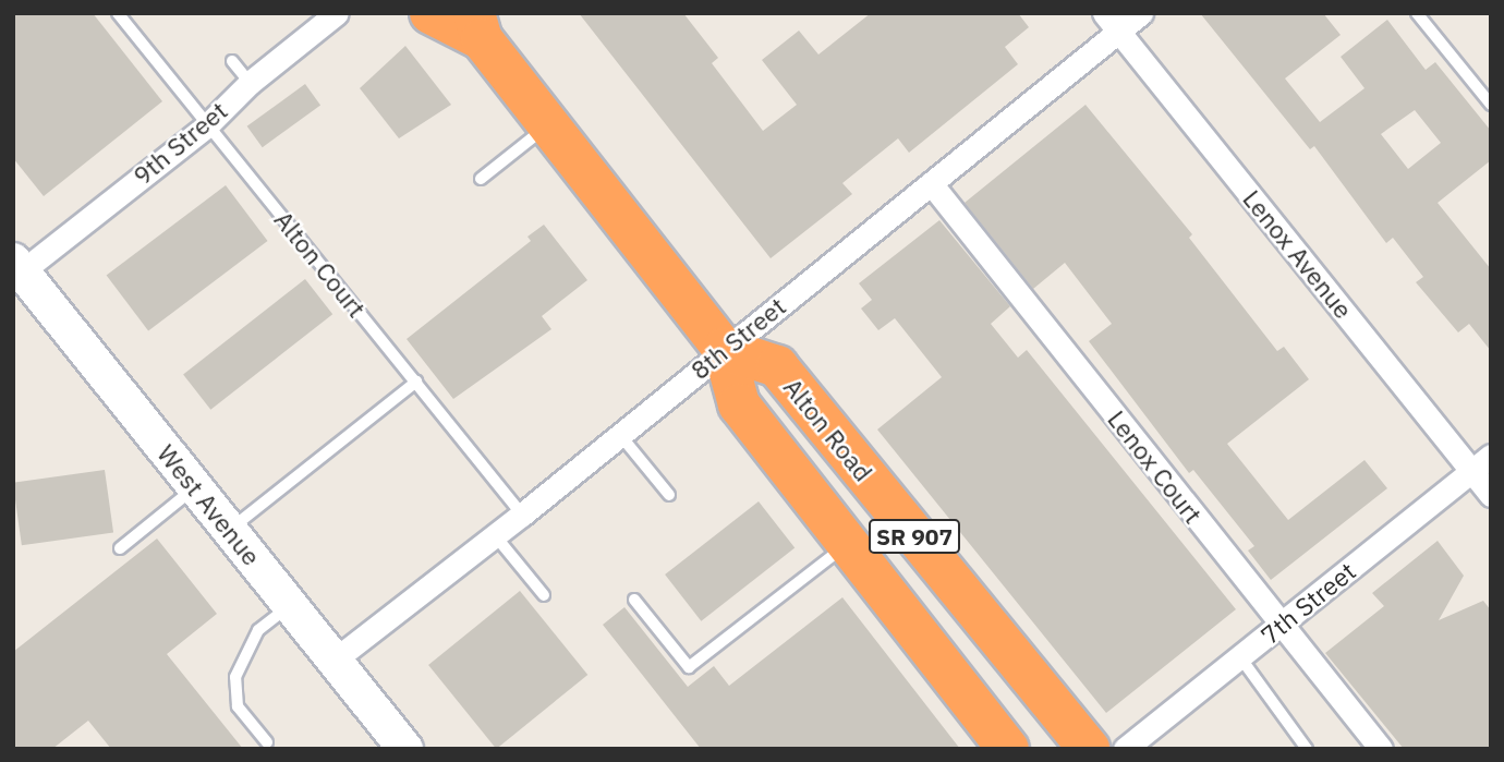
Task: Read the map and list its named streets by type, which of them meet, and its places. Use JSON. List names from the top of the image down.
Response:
{
  "streets": {
    "highway": ["Alton Road", "SR 907"],
    "street": [
      "9th Street",
      "Lenox Avenue",
      "8th Street",
      "Lenox Court",
      "West Avenue",
      "7th Street"
    ],
    "lane": ["Alton Court"]
  },
  "crossings": [
    ["9th Street", "Alton Court"],
    ["9th Street", "West Avenue"],
    ["Lenox Avenue", "8th Street"],
    ["Lenox Avenue", "7th Street"],
    ["Alton Court", "8th Street"],
    ["8th Street", "Alton Road"],
    ["8th Street", "Lenox Court"],
    ["8th Street", "West Avenue"],
    ["8th Street", "SR 907"],
    ["Alton Road", "SR 907"],
    ["Lenox Court", "7th Street"]
  ]
}
